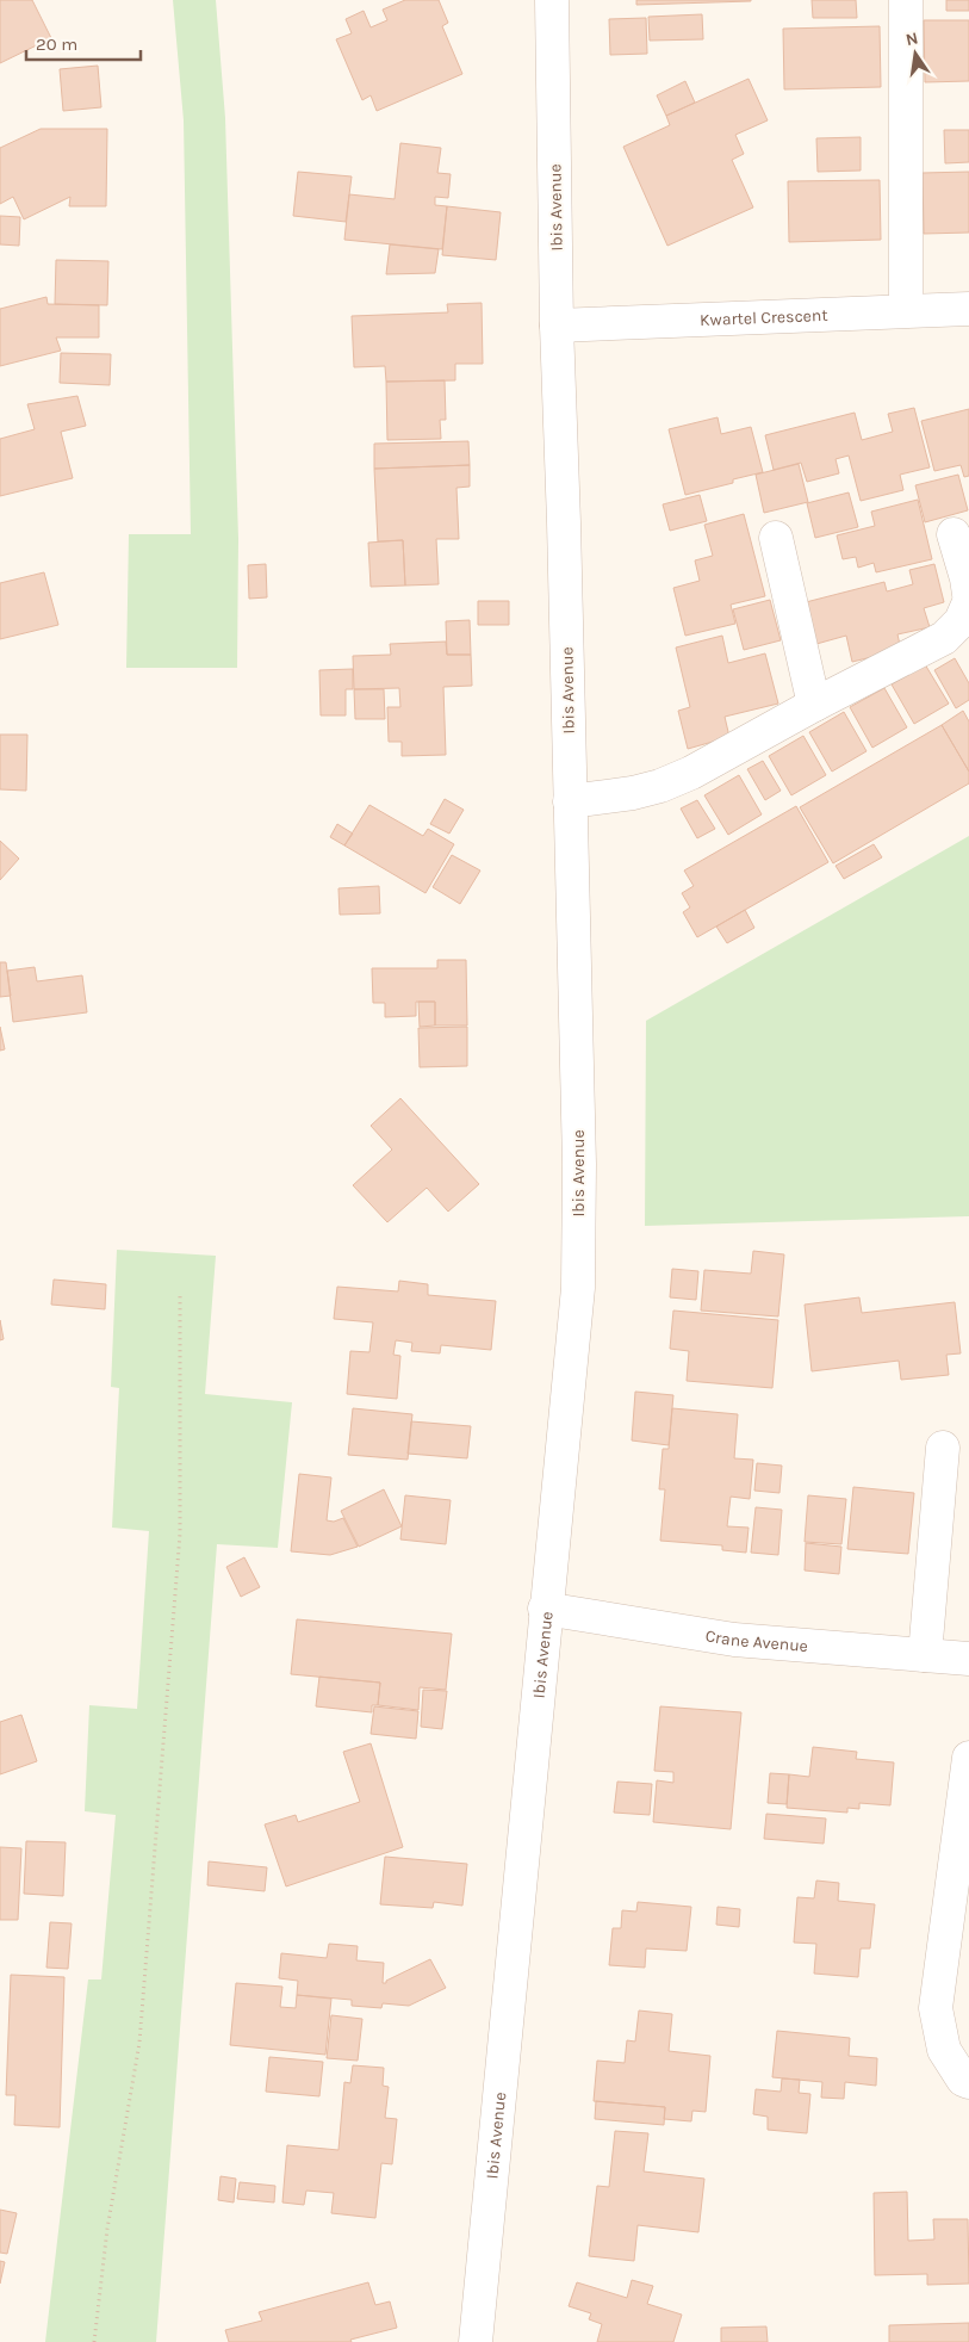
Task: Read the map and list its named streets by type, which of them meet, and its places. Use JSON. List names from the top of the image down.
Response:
{
  "streets": {
    "street": ["Ibis Avenue", "Kwartel Crescent", "Crane Avenue"]
  },
  "crossings": [
    ["Ibis Avenue", "Kwartel Crescent"],
    ["Ibis Avenue", "Crane Avenue"]
  ],
  "scale_bar": "20 m",
  "north": "top"
}
